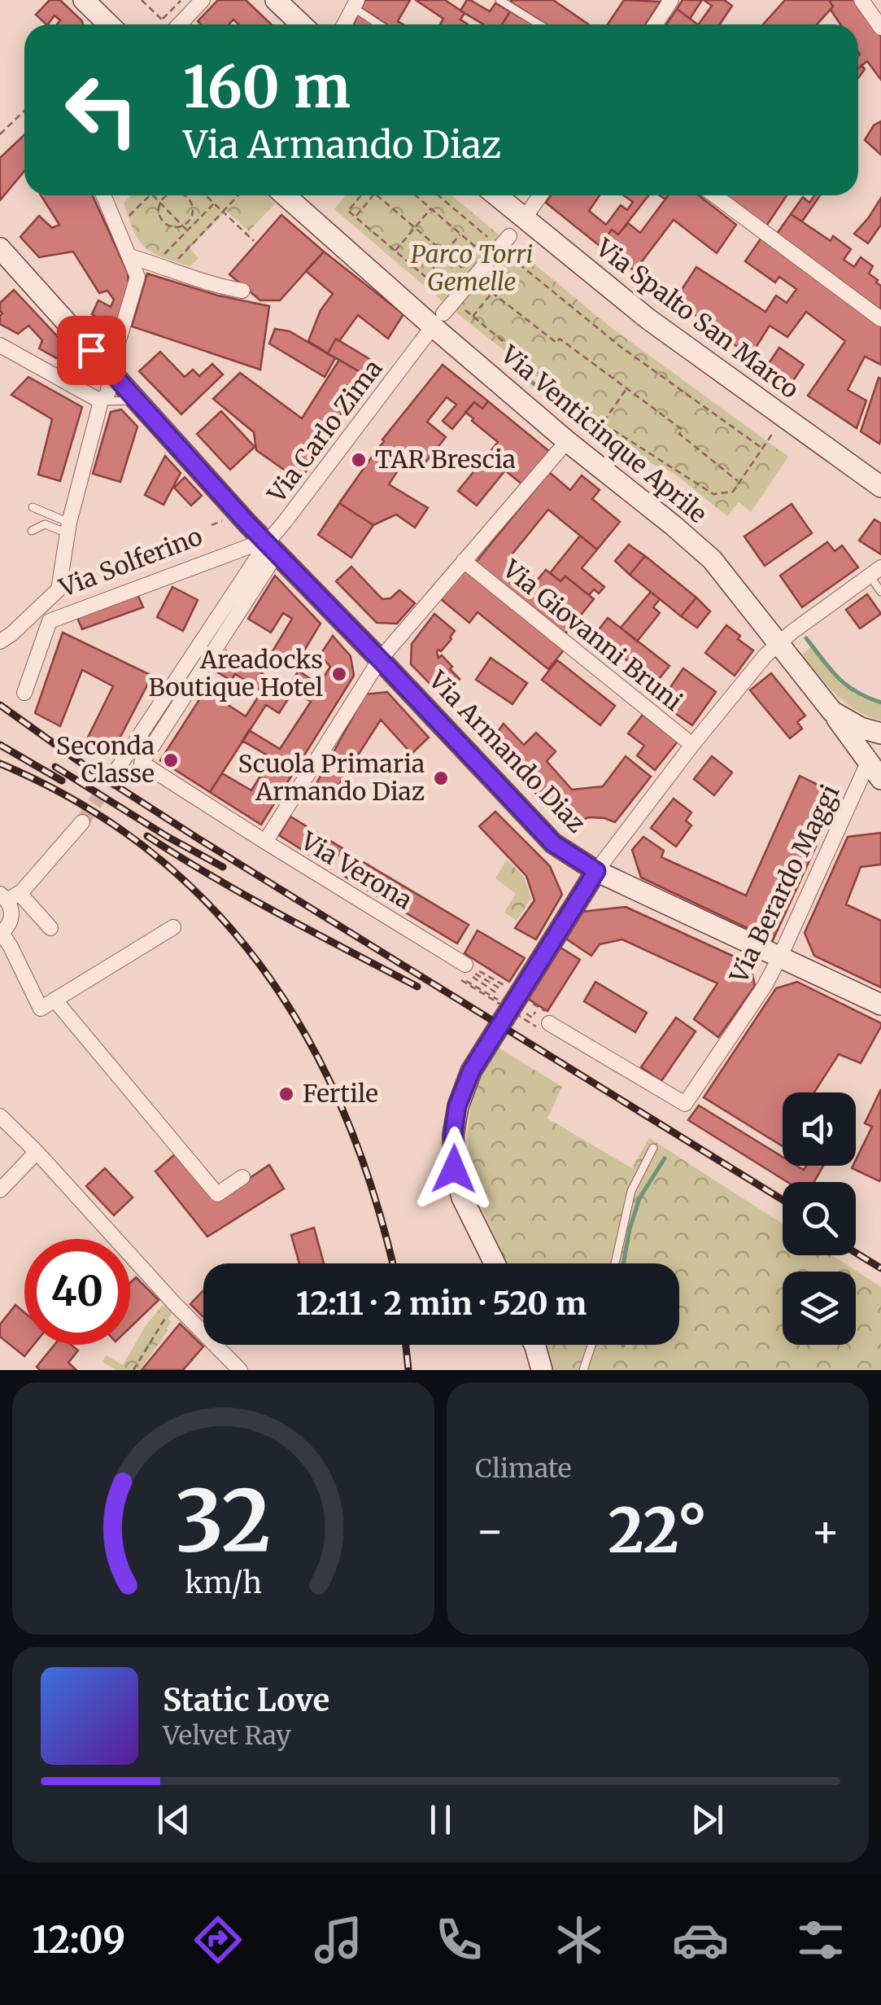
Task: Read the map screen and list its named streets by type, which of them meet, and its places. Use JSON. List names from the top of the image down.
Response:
{
  "streets": {
    "street": [
      "Via Spalto San Marco",
      "Via Carlo Zima",
      "Via Venticinque Aprile",
      "Via Solferino",
      "Via Giovanni Bruni",
      "Via Armando Diaz",
      "Via Verona",
      "Via Berardo Maggi"
    ]
  },
  "crossings": [
    ["Via Carlo Zima", "Via Venticinque Aprile"],
    ["Via Carlo Zima", "Via Solferino"],
    ["Via Carlo Zima", "Via Armando Diaz"],
    ["Via Carlo Zima", "Via Verona"],
    ["Via Solferino", "Via Armando Diaz"],
    ["Via Armando Diaz", "Via Berardo Maggi"]
  ],
  "parks": ["Parco Torri Gemelle"],
  "places": [
    "TAR Brescia",
    "Areadocks Boutique Hotel",
    "Seconda Classe",
    "Scuola Primaria Armando Diaz",
    "Fertile"
  ],
  "page": {
    "turn": ["160 m", "Via Armando Diaz"],
    "limit": "40",
    "trip": "12:11 · 2 min · 520 m",
    "tile": "Climate",
    "heat": ["−", "22°", "+"],
    "song": ["Static Love", "Velvet Ray"],
    "tabs": "12:09",
    "gauge": ["32", "km/h"]
  }
}
